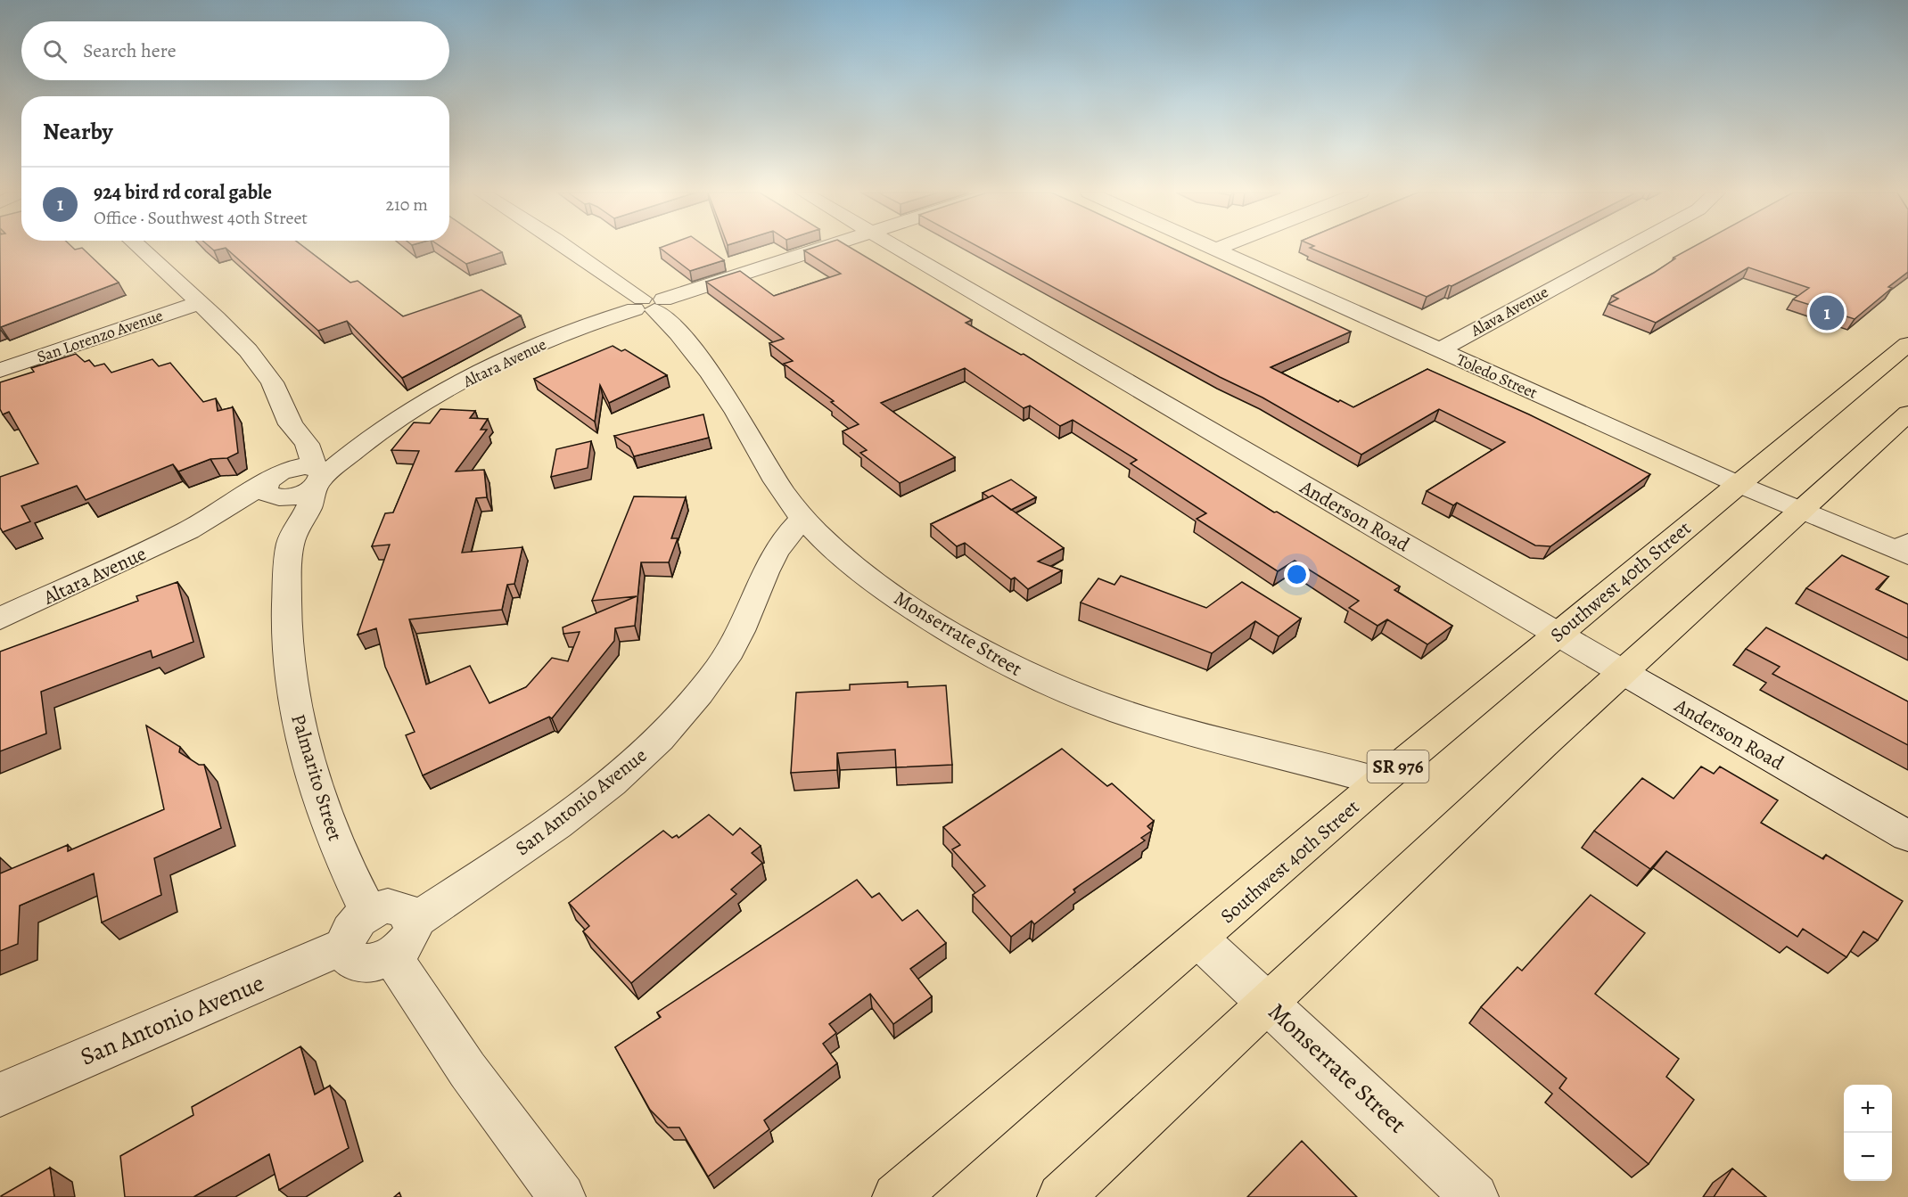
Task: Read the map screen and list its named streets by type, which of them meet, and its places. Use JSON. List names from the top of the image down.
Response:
{
  "streets": {
    "main road": ["Southwest 40th Street", "SR 976"],
    "street": [
      "Alava Avenue",
      "San Lorenzo Avenue",
      "Altara Avenue",
      "Toledo Street",
      "Anderson Road",
      "Monserrate Street",
      "Palmarito Street",
      "San Antonio Avenue"
    ]
  },
  "crossings": [
    ["Alava Avenue", "Toledo Street"],
    ["Altara Avenue", "Monserrate Street"],
    ["Altara Avenue", "Palmarito Street"],
    ["Toledo Street", "Southwest 40th Street"],
    ["Anderson Road", "Southwest 40th Street"],
    ["Southwest 40th Street", "Monserrate Street"],
    ["Monserrate Street", "San Antonio Avenue"],
    ["Palmarito Street", "San Antonio Avenue"]
  ],
  "page": {
    "search": "Search here",
    "heading": "Nearby",
    "list": [
      {
        "mark": "1",
        "name": "924 bird rd coral gable",
        "note": "Office · Southwest 40th Street",
        "value": "210 m"
      }
    ],
    "pins": "1",
    "map_buttons": ["+", "−"]
  }
}
